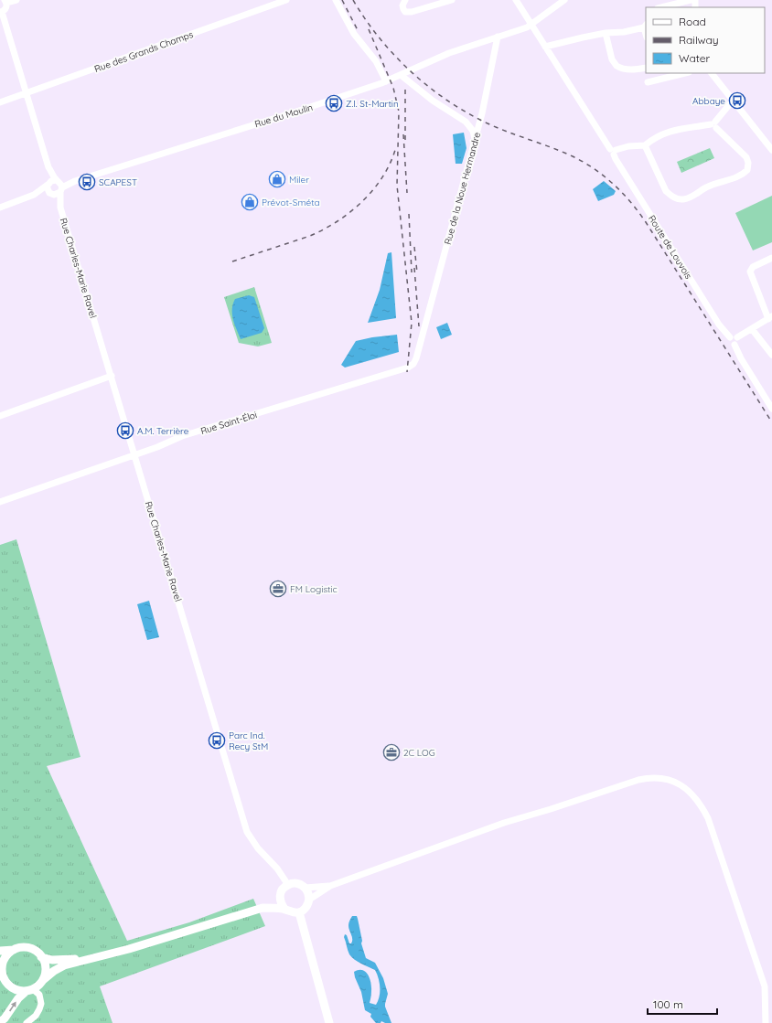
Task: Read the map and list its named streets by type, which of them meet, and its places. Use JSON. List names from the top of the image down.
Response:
{
  "streets": {
    "street": [
      "Rue des Grands Champs",
      "Rue du Moulin",
      "Rue de la Noue Hermandre",
      "Route de Louvois",
      "Rue Charles-Marie Ravel",
      "Rue Saint-Éloi"
    ]
  },
  "crossings": [
    ["Rue du Moulin", "Rue de la Noue Hermandre"],
    ["Rue du Moulin", "Route de Louvois"],
    ["Rue du Moulin", "Rue Charles-Marie Ravel"],
    ["Rue de la Noue Hermandre", "Rue Saint-Éloi"],
    ["Rue Charles-Marie Ravel", "Rue Saint-Éloi"]
  ],
  "places": {
    "bus stop": [
      "Abbaye",
      "Z.I. St-Martin",
      "SCAPEST",
      "A.M. Terrière",
      "Parc Ind. Recy StM"
    ],
    "shop": ["Miler", "Prévot-Sméta"],
    "office": ["FM Logistic", "2C LOG"]
  },
  "legend": ["Road", "Railway", "Water"],
  "scale_bar": "100 m"
}
